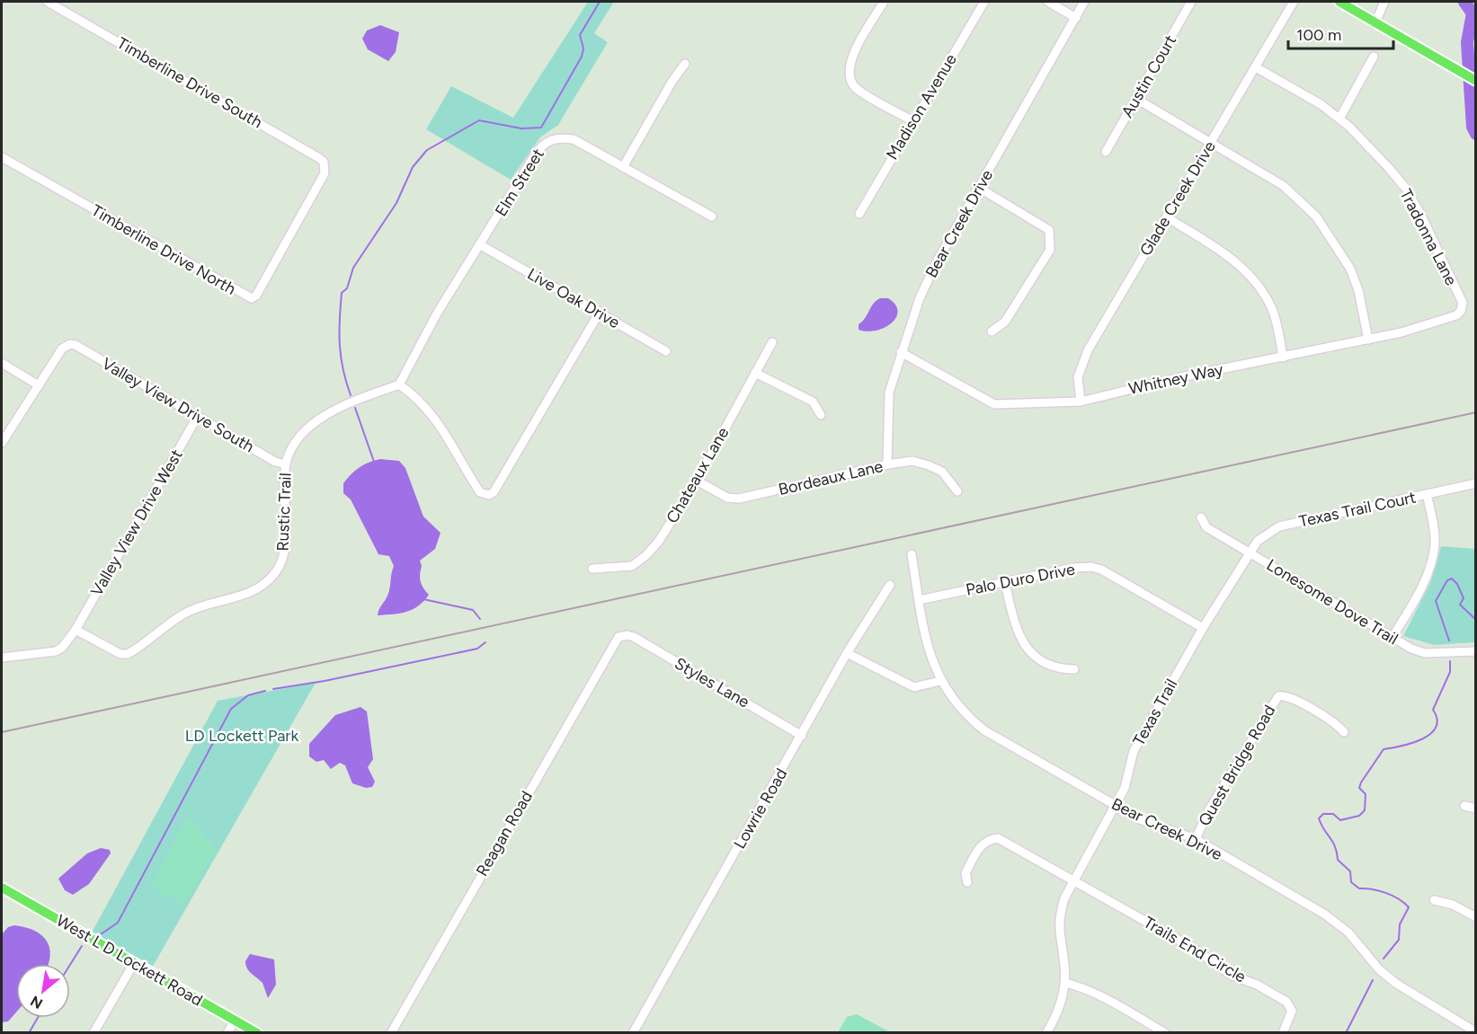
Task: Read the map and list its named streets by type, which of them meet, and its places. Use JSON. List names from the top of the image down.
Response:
{
  "streets": {
    "main road": ["West L D Lockett Road"],
    "street": [
      "Austin Court",
      "Timberline Drive South",
      "Madison Avenue",
      "Elm Street",
      "Glade Creek Drive",
      "Bear Creek Drive",
      "Tradonna Lane",
      "Timberline Drive North",
      "Live Oak Drive",
      "Whitney Way",
      "Valley View Drive South",
      "Chateaux Lane",
      "Bordeaux Lane",
      "Texas Trail Court",
      "Rustic Trail",
      "Valley View Drive West",
      "Palo Duro Drive",
      "Lonesome Dove Trail",
      "Styles Lane",
      "Texas Trail",
      "Quest Bridge Road",
      "Lowrie Road",
      "Reagan Road",
      "Trails End Circle"
    ]
  },
  "crossings": [
    ["Timberline Drive South", "Timberline Drive North"],
    ["Elm Street", "Live Oak Drive"],
    ["Elm Street", "Rustic Trail"],
    ["Glade Creek Drive", "Tradonna Lane"],
    ["Glade Creek Drive", "Whitney Way"],
    ["Bear Creek Drive", "Whitney Way"],
    ["Bear Creek Drive", "Bordeaux Lane"],
    ["Bear Creek Drive", "Palo Duro Drive"],
    ["Bear Creek Drive", "Texas Trail"],
    ["Bear Creek Drive", "Quest Bridge Road"],
    ["Tradonna Lane", "Whitney Way"],
    ["Valley View Drive South", "Rustic Trail"],
    ["Valley View Drive South", "Valley View Drive West"],
    ["Chateaux Lane", "Bordeaux Lane"],
    ["Texas Trail Court", "Lonesome Dove Trail"],
    ["Texas Trail Court", "Texas Trail"],
    ["Rustic Trail", "Valley View Drive West"],
    ["Palo Duro Drive", "Texas Trail"],
    ["Lonesome Dove Trail", "Texas Trail"],
    ["Styles Lane", "Lowrie Road"],
    ["Styles Lane", "Reagan Road"],
    ["Texas Trail", "Trails End Circle"]
  ],
  "parks": ["LD Lockett Park"],
  "scale_bar": "100 m",
  "north": "bottom left"
}
